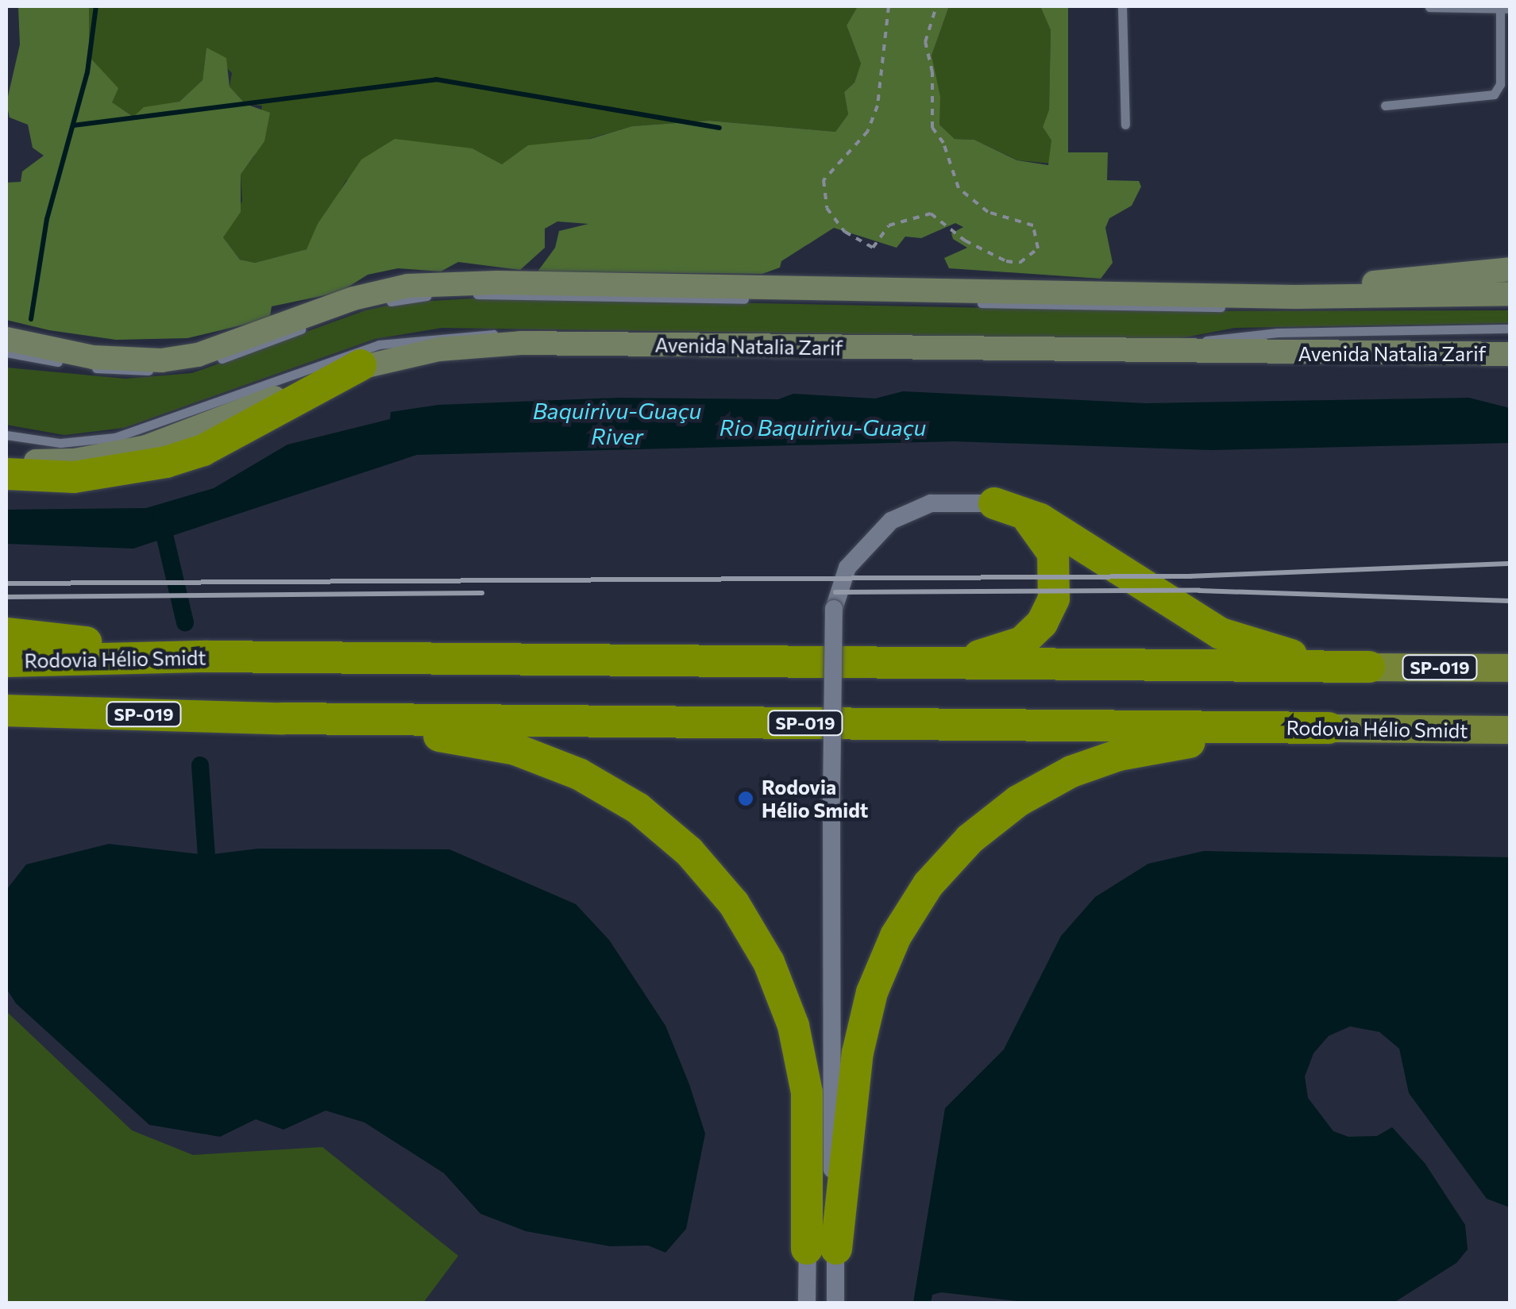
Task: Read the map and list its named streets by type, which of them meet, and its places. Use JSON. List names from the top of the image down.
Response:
{
  "streets": {
    "highway": ["Rodovia Hélio Smidt", "SP-019"],
    "main road": ["Avenida Natalia Zarif"]
  },
  "water": ["Baquirivu-Guaçu River", "Rio Baquirivu-Guaçu"],
  "places": ["Rodovia Hélio Smidt"]
}
